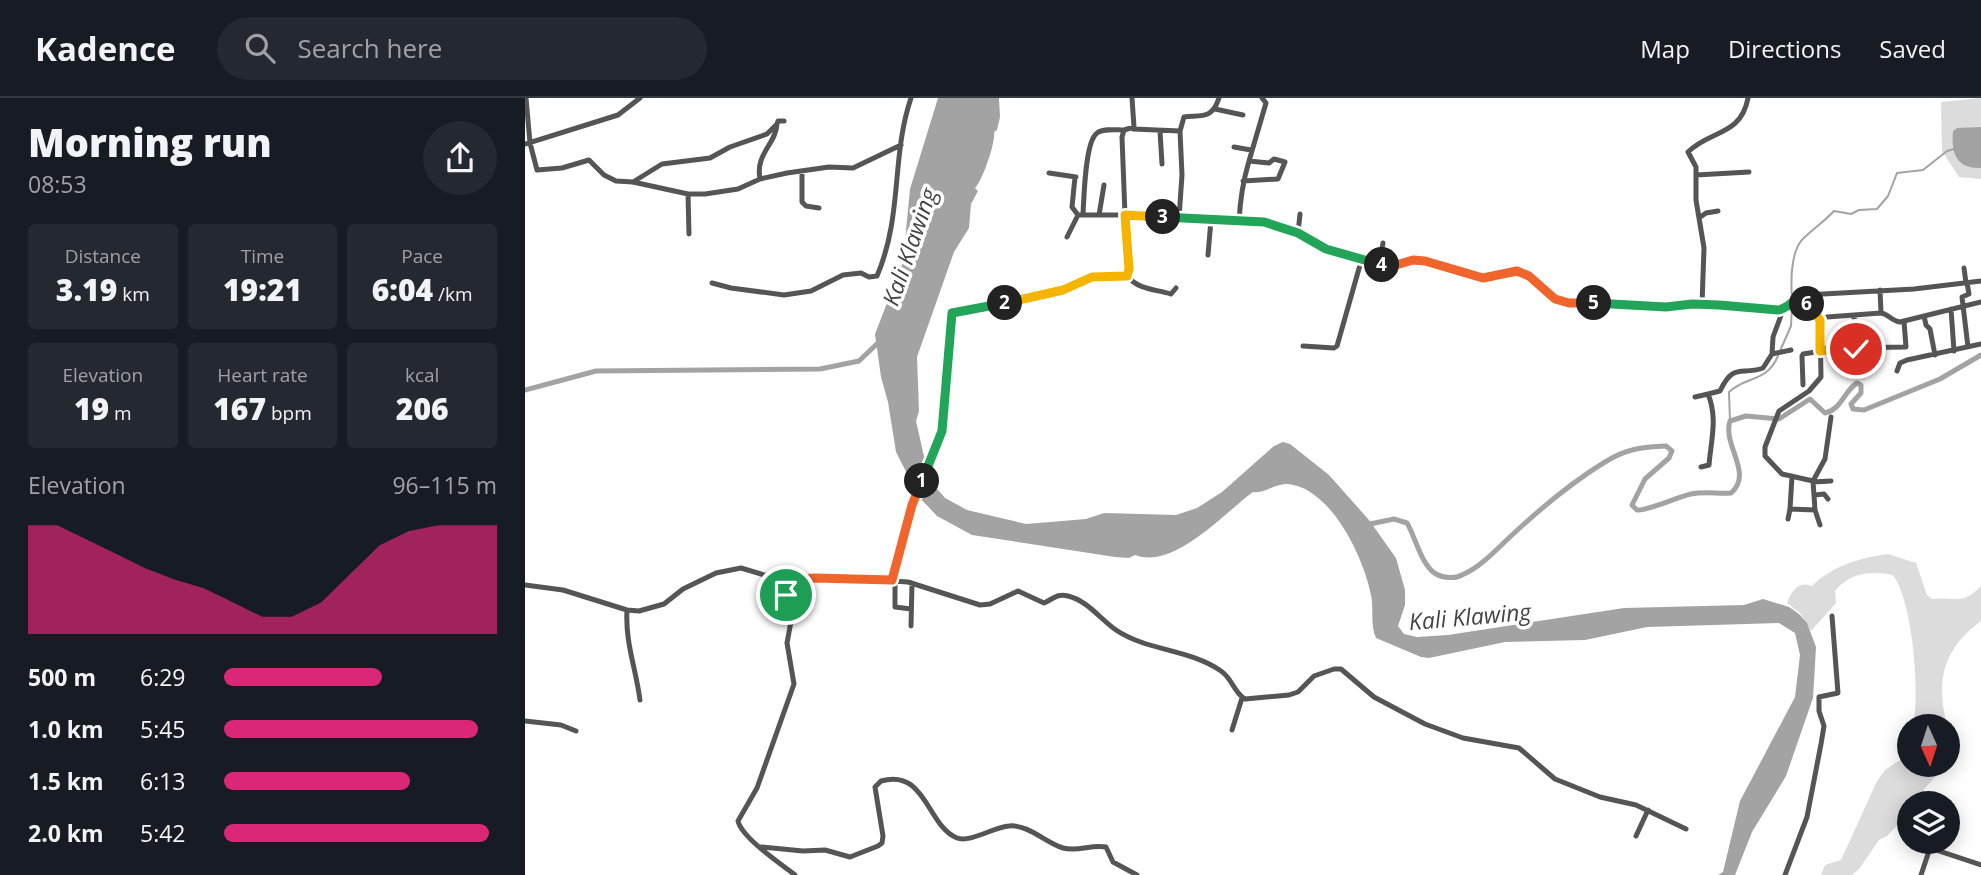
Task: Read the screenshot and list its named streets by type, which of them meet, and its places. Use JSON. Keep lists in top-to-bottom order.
{
  "water": ["Kali Klawing"],
  "north": "bottom",
  "page": {
    "header": "Kadence",
    "search": "Search here",
    "nav": ["Map", "Directions", "Saved"],
    "heading": ["Morning run", "08:53"],
    "pins": [
      "3",
      "4",
      "2",
      "5",
      "6",
      "1"
    ],
    "stats": [
      ["Distance", "3.19 km"],
      ["Time", "19:21"],
      ["Pace", "6:04 /km"],
      ["Elevation", "19 m"],
      ["Heart rate", "167 bpm"],
      ["kcal", "206"]
    ],
    "chart": ["Elevation", "96–115 m"],
    "list": [
      {
        "name": "500 m",
        "note": "6:29"
      },
      {
        "name": "1.0 km",
        "note": "5:45"
      },
      {
        "name": "1.5 km",
        "note": "6:13"
      },
      {
        "name": "2.0 km",
        "note": "5:42"
      }
    ]
  }
}
